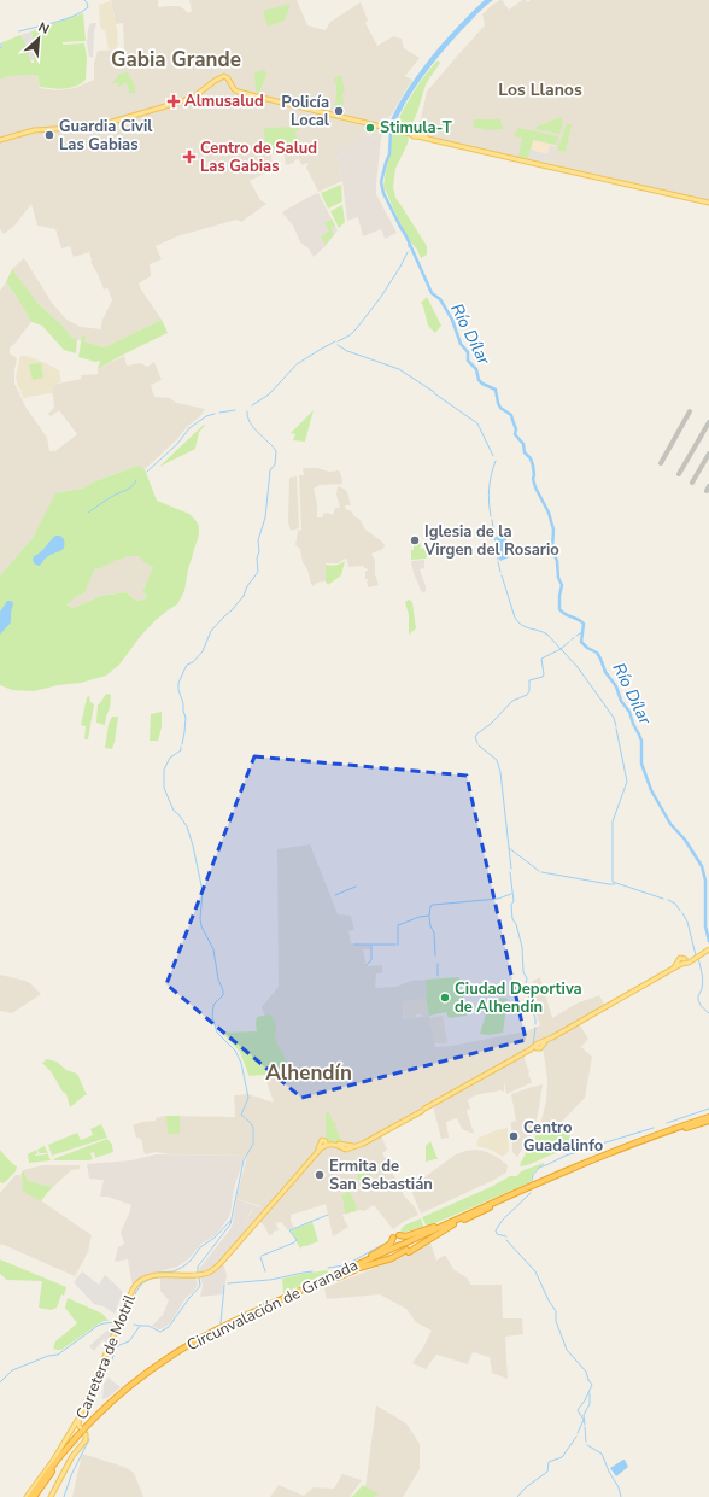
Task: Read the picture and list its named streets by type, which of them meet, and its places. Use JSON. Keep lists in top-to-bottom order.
{
  "streets": {
    "highway": ["Circunvalación de Granada"],
    "main road": ["Carretera de Motril"]
  },
  "districts": ["Gabia Grande", "Los Llanos", "Alhendín"],
  "water": ["Río Dílar"],
  "places": {
    "health": ["Almusalud", "Centro de Salud Las Gabias"],
    "other": [
      "Policía Local",
      "Stimula-T",
      "Guardia Civil Las Gabias",
      "Iglesia de la Virgen del Rosario",
      "Ciudad Deportiva de Alhendín",
      "Centro Guadalinfo",
      "Ermita de San Sebastián"
    ]
  },
  "north": "top right"
}
